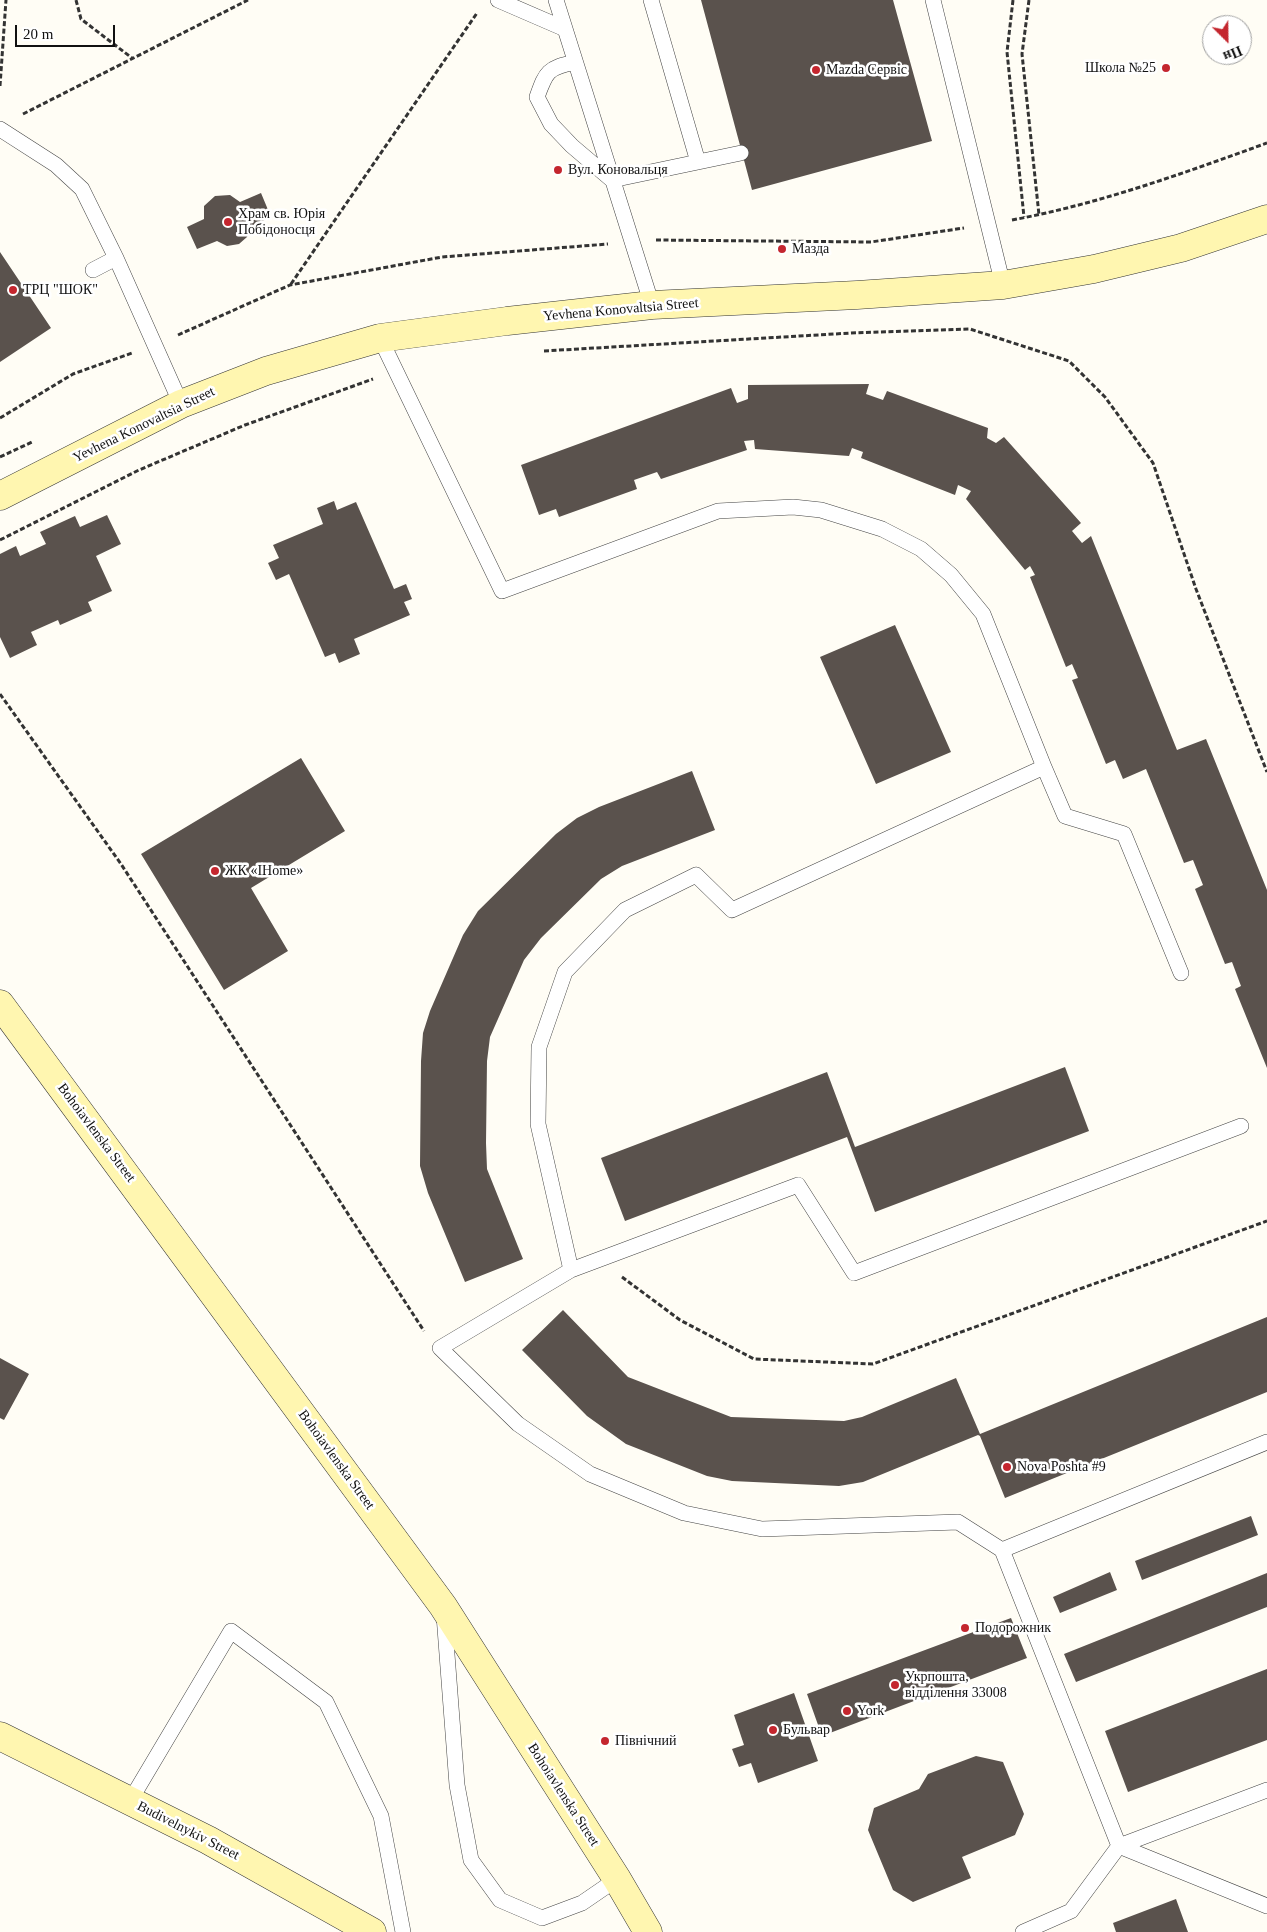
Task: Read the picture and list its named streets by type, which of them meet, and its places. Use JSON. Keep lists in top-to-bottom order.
{
  "streets": {
    "street": ["Yevhena Konovaltsia Street", "Bohoiavlenska Street", "Budivelnykiv Street"]
  },
  "places": [
    "Школа №25",
    "Mazda Сервіс",
    "Вул. Коновальця",
    "Храм св. Юрія Побідоносця",
    "Мазда",
    "ТРЦ \"ШОК\"",
    "ЖК «IHome»",
    "Nova Poshta #9",
    "Подорожник",
    "Укрпошта, відділення 33008",
    "York",
    "Бульвар",
    "Північний"
  ],
  "scale_bar": "20 m",
  "north": "bottom right"
}
